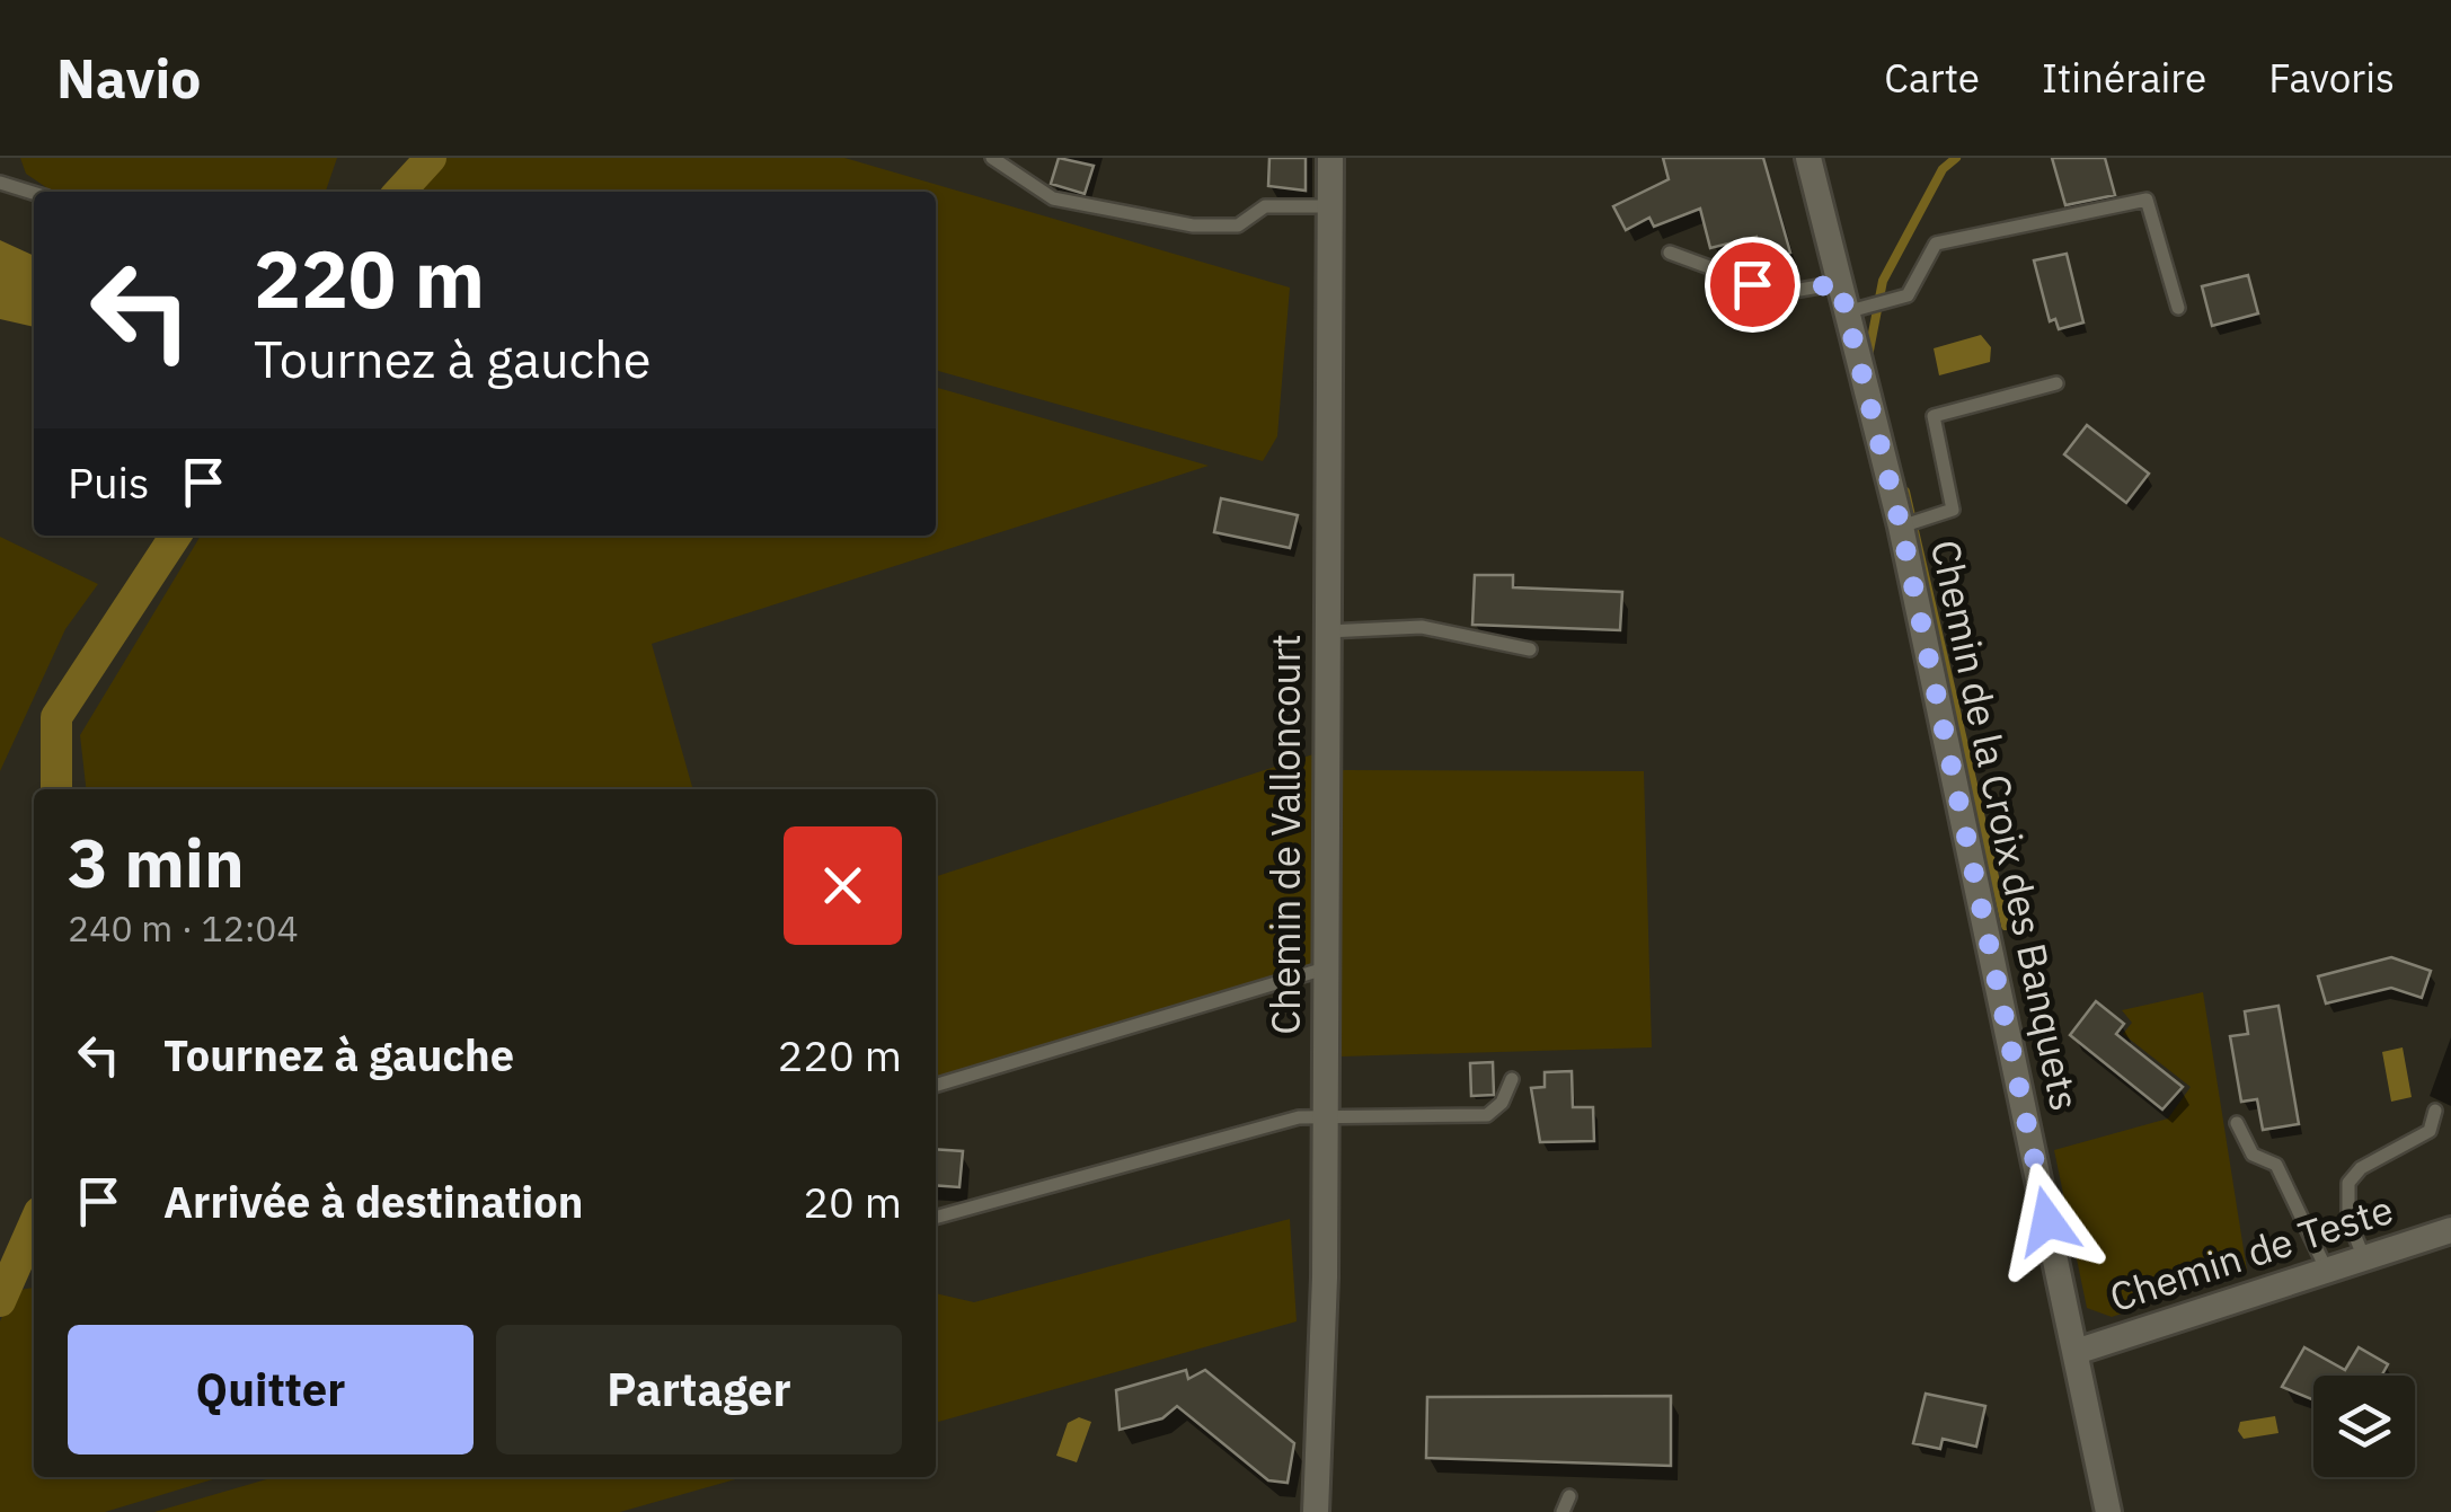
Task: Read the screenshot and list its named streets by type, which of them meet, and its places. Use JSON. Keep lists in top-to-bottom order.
{
  "streets": {
    "street": ["Chemin de la Croix des Banquets", "Chemin de Valloncourt", "Chemin de Teste"]
  },
  "crossings": [
    ["Chemin de la Croix des Banquets", "Chemin de Teste"]
  ],
  "page": {
    "header": "Navio",
    "nav": ["Carte", "Itinéraire", "Favoris"],
    "turn": ["220 m", "Tournez à gauche"],
    "then": "Puis",
    "heading": ["3 min", "240 m · 12:04"],
    "list": [
      {
        "name": "Tournez à gauche",
        "value": "220 m"
      },
      {
        "name": "Arrivée à destination",
        "value": "20 m"
      }
    ],
    "buttons": ["Quitter", "Partager"]
  }
}
